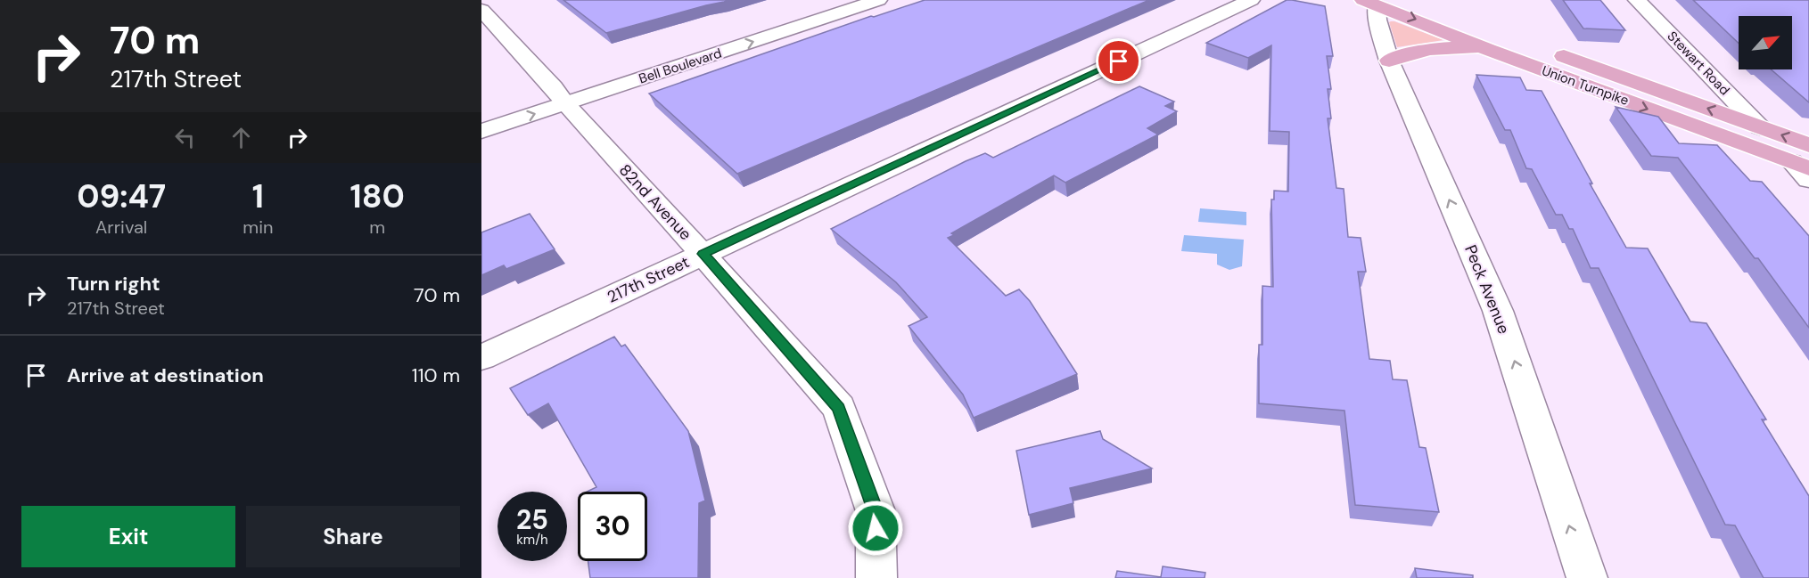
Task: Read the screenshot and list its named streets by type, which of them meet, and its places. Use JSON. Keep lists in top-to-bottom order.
{
  "streets": {
    "main road": ["Union Turnpike"],
    "street": [
      "Stewart Road",
      "Bell Boulevard",
      "82nd Avenue",
      "217th Street",
      "Peck Avenue"
    ]
  },
  "crossings": [
    ["Stewart Road", "Union Turnpike"],
    ["Bell Boulevard", "82nd Avenue"],
    ["Union Turnpike", "Peck Avenue"],
    ["82nd Avenue", "217th Street"]
  ],
  "one_way": ["Peck Avenue"],
  "north": "top right",
  "page": {
    "turn": ["70 m", "217th Street"],
    "eta": [
      "09:47",
      "Arrival",
      "1",
      "min",
      "180",
      "m"
    ],
    "list": [
      {
        "name": "Turn right",
        "note": "217th Street",
        "value": "70 m"
      },
      {
        "name": "Arrive at destination",
        "value": "110 m"
      }
    ],
    "speed": "25 km/h",
    "limit": "30",
    "buttons": ["Exit", "Share"]
  }
}
